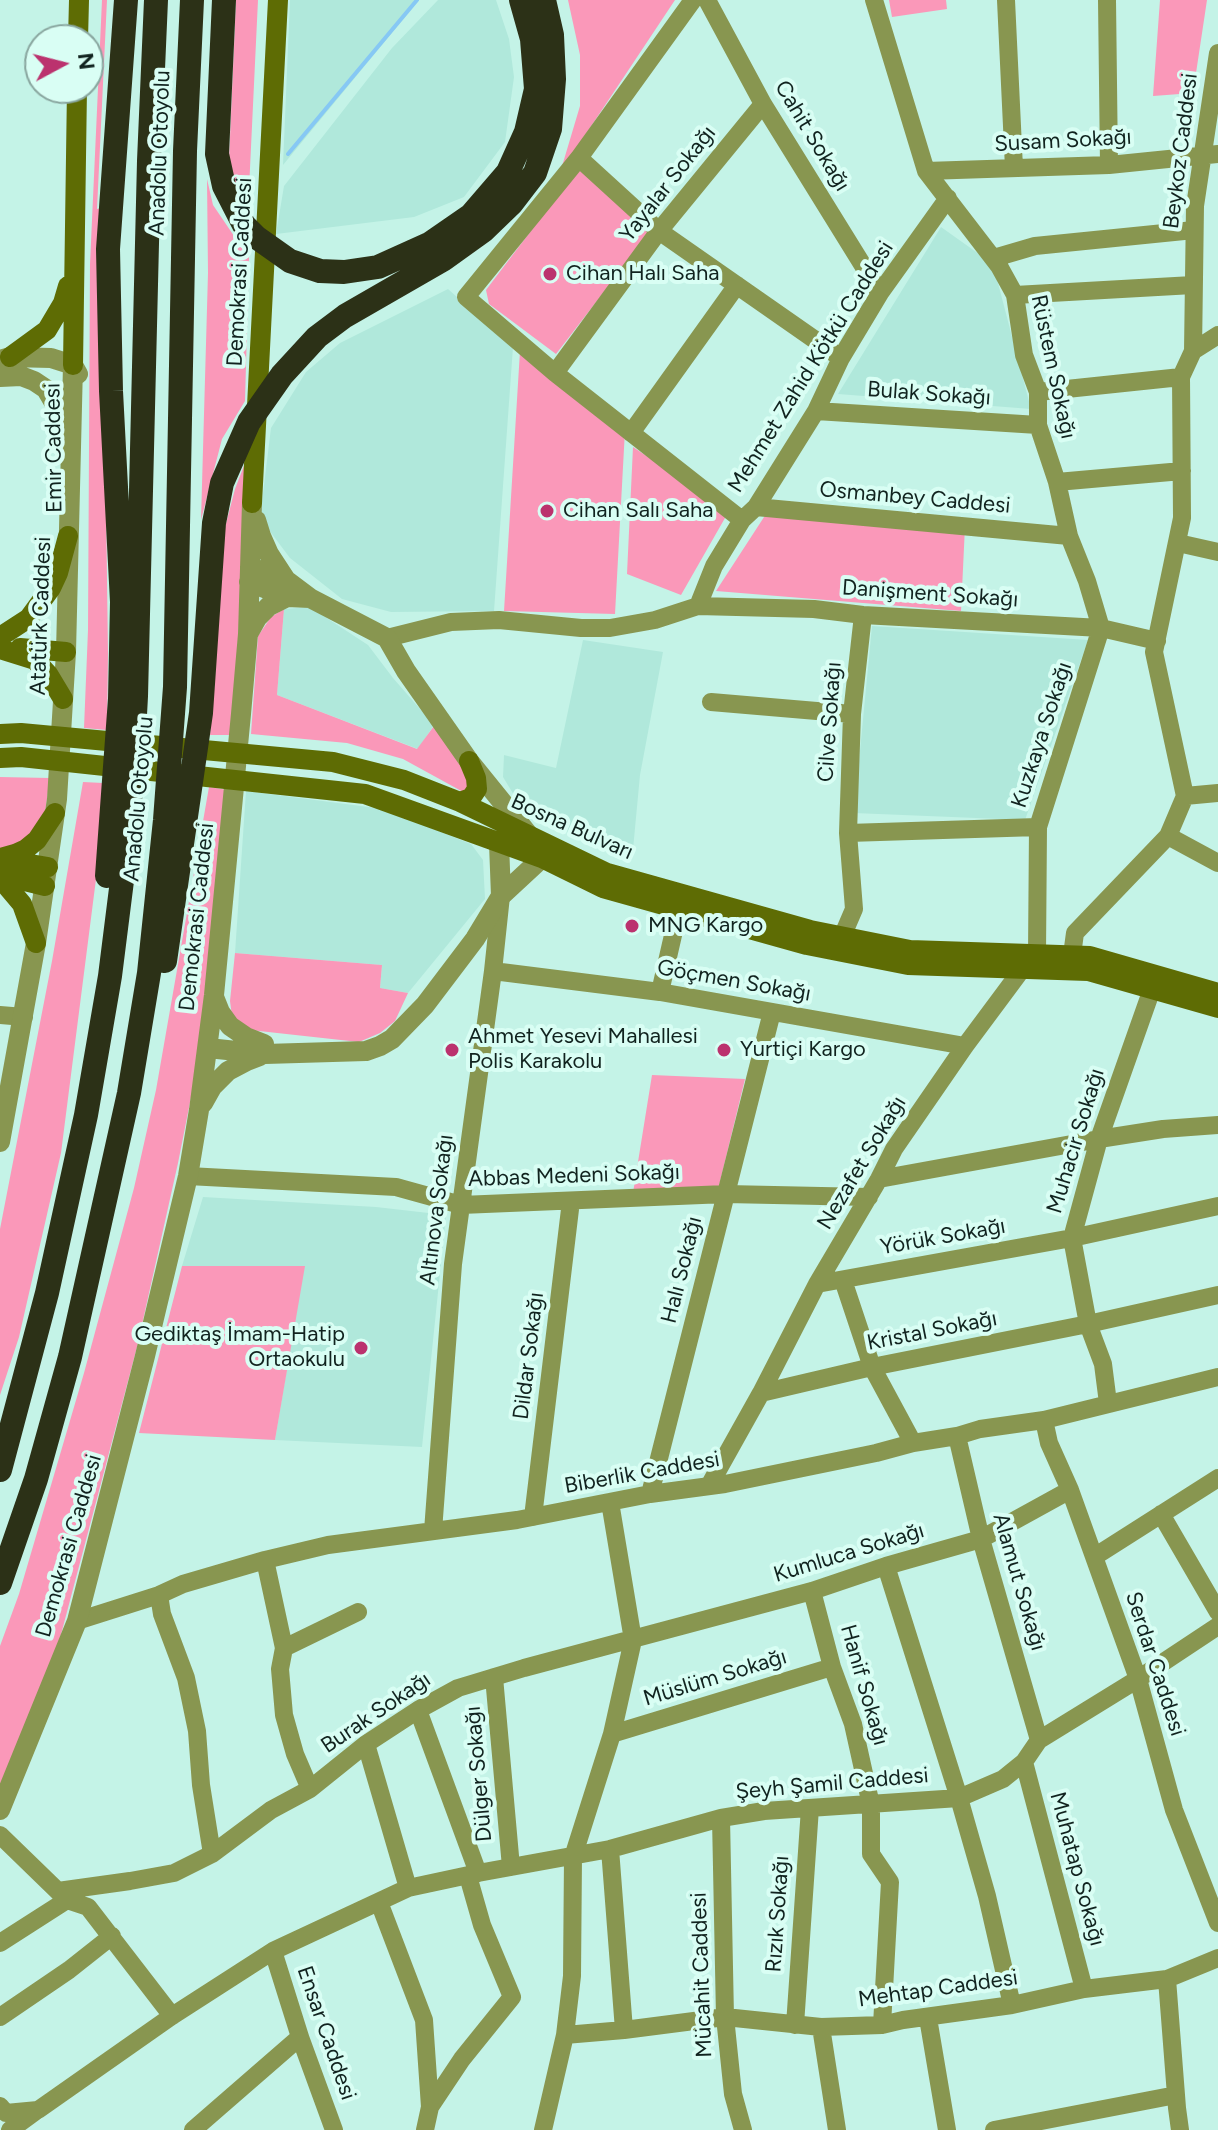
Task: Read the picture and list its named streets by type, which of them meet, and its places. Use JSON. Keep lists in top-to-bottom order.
{
  "streets": {
    "highway": ["Anadolu Otoyolu"],
    "main road": ["Demokrasi Caddesi", "Atatürk Caddesi", "Bosna Bulvarı"],
    "street": [
      "Cahit Sokağı",
      "Susam Sokağı",
      "Beykoz Caddesi",
      "Yayalar Sokağı",
      "Mehmet Zahid Kötkü Caddesi",
      "Rüstem Sokağı",
      "Bulak Sokağı",
      "Emir Caddesi",
      "Osmanbey Caddesi",
      "Danişment Sokağı",
      "Cilve Sokağı",
      "Kuzkaya Sokağı",
      "Göçmen Sokağı",
      "Muhacir Sokağı",
      "Nezafet Sokağı",
      "Abbas Medeni Sokağı",
      "Altınova Sokağı",
      "Yörük Sokağı",
      "Halı Sokağı",
      "Kristal Sokağı",
      "Dildar Sokağı",
      "Biberlik Caddesi",
      "Kumluca Sokağı",
      "Alamut Sokağı",
      "Serdar Caddesi",
      "Müslüm Sokağı",
      "Hanif Sokağı",
      "Burak Sokağı",
      "Dülger Sokağı",
      "Şeyh Şamil Caddesi",
      "Muhatap Sokağı",
      "Rızık Sokağı",
      "Mücahit Caddesi",
      "Mehtap Caddesi",
      "Ensar Caddesi"
    ]
  },
  "crossings": [
    ["Cahit Sokağı", "Yayalar Sokağı"],
    ["Cahit Sokağı", "Mehmet Zahid Kötkü Caddesi"],
    ["Susam Sokağı", "Beykoz Caddesi"],
    ["Susam Sokağı", "Rüstem Sokağı"],
    ["Beykoz Caddesi", "Danişment Sokağı"],
    ["Demokrasi Caddesi", "Abbas Medeni Sokağı"],
    ["Demokrasi Caddesi", "Biberlik Caddesi"],
    ["Mehmet Zahid Kötkü Caddesi", "Rüstem Sokağı"],
    ["Mehmet Zahid Kötkü Caddesi", "Bulak Sokağı"],
    ["Mehmet Zahid Kötkü Caddesi", "Osmanbey Caddesi"],
    ["Mehmet Zahid Kötkü Caddesi", "Danişment Sokağı"],
    ["Rüstem Sokağı", "Bulak Sokağı"],
    ["Rüstem Sokağı", "Osmanbey Caddesi"],
    ["Rüstem Sokağı", "Danişment Sokağı"],
    ["Rüstem Sokağı", "Kuzkaya Sokağı"],
    ["Emir Caddesi", "Atatürk Caddesi"],
    ["Danişment Sokağı", "Cilve Sokağı"],
    ["Danişment Sokağı", "Kuzkaya Sokağı"],
    ["Cilve Sokağı", "Bosna Bulvarı"],
    ["Kuzkaya Sokağı", "Bosna Bulvarı"],
    ["Kuzkaya Sokağı", "Nezafet Sokağı"],
    ["Bosna Bulvarı", "Muhacir Sokağı"],
    ["Bosna Bulvarı", "Nezafet Sokağı"],
    ["Bosna Bulvarı", "Altınova Sokağı"],
    ["Göçmen Sokağı", "Nezafet Sokağı"],
    ["Göçmen Sokağı", "Altınova Sokağı"],
    ["Göçmen Sokağı", "Halı Sokağı"],
    ["Muhacir Sokağı", "Yörük Sokağı"],
    ["Muhacir Sokağı", "Kristal Sokağı"],
    ["Muhacir Sokağı", "Biberlik Caddesi"],
    ["Nezafet Sokağı", "Abbas Medeni Sokağı"],
    ["Nezafet Sokağı", "Yörük Sokağı"],
    ["Nezafet Sokağı", "Kristal Sokağı"],
    ["Abbas Medeni Sokağı", "Altınova Sokağı"],
    ["Abbas Medeni Sokağı", "Halı Sokağı"],
    ["Abbas Medeni Sokağı", "Dildar Sokağı"],
    ["Altınova Sokağı", "Biberlik Caddesi"],
    ["Halı Sokağı", "Biberlik Caddesi"],
    ["Dildar Sokağı", "Biberlik Caddesi"],
    ["Biberlik Caddesi", "Alamut Sokağı"],
    ["Biberlik Caddesi", "Serdar Caddesi"],
    ["Kumluca Sokağı", "Alamut Sokağı"],
    ["Kumluca Sokağı", "Serdar Caddesi"],
    ["Kumluca Sokağı", "Hanif Sokağı"],
    ["Kumluca Sokağı", "Burak Sokağı"],
    ["Alamut Sokağı", "Şeyh Şamil Caddesi"],
    ["Serdar Caddesi", "Şeyh Şamil Caddesi"],
    ["Müslüm Sokağı", "Hanif Sokağı"],
    ["Hanif Sokağı", "Şeyh Şamil Caddesi"],
    ["Hanif Sokağı", "Mehtap Caddesi"],
    ["Burak Sokağı", "Dülger Sokağı"],
    ["Dülger Sokağı", "Şeyh Şamil Caddesi"],
    ["Şeyh Şamil Caddesi", "Muhatap Sokağı"],
    ["Şeyh Şamil Caddesi", "Rızık Sokağı"],
    ["Şeyh Şamil Caddesi", "Mücahit Caddesi"],
    ["Şeyh Şamil Caddesi", "Ensar Caddesi"],
    ["Muhatap Sokağı", "Mehtap Caddesi"],
    ["Rızık Sokağı", "Mehtap Caddesi"],
    ["Mücahit Caddesi", "Mehtap Caddesi"]
  ],
  "places": [
    "Cihan Halı Saha",
    "Cihan Salı Saha",
    "MNG Kargo",
    "Ahmet Yesevi Mahallesi Polis Karakolu",
    "Yurtiçi Kargo",
    "Gediktaş İmam-Hatip Ortaokulu"
  ],
  "north": "right"
}
